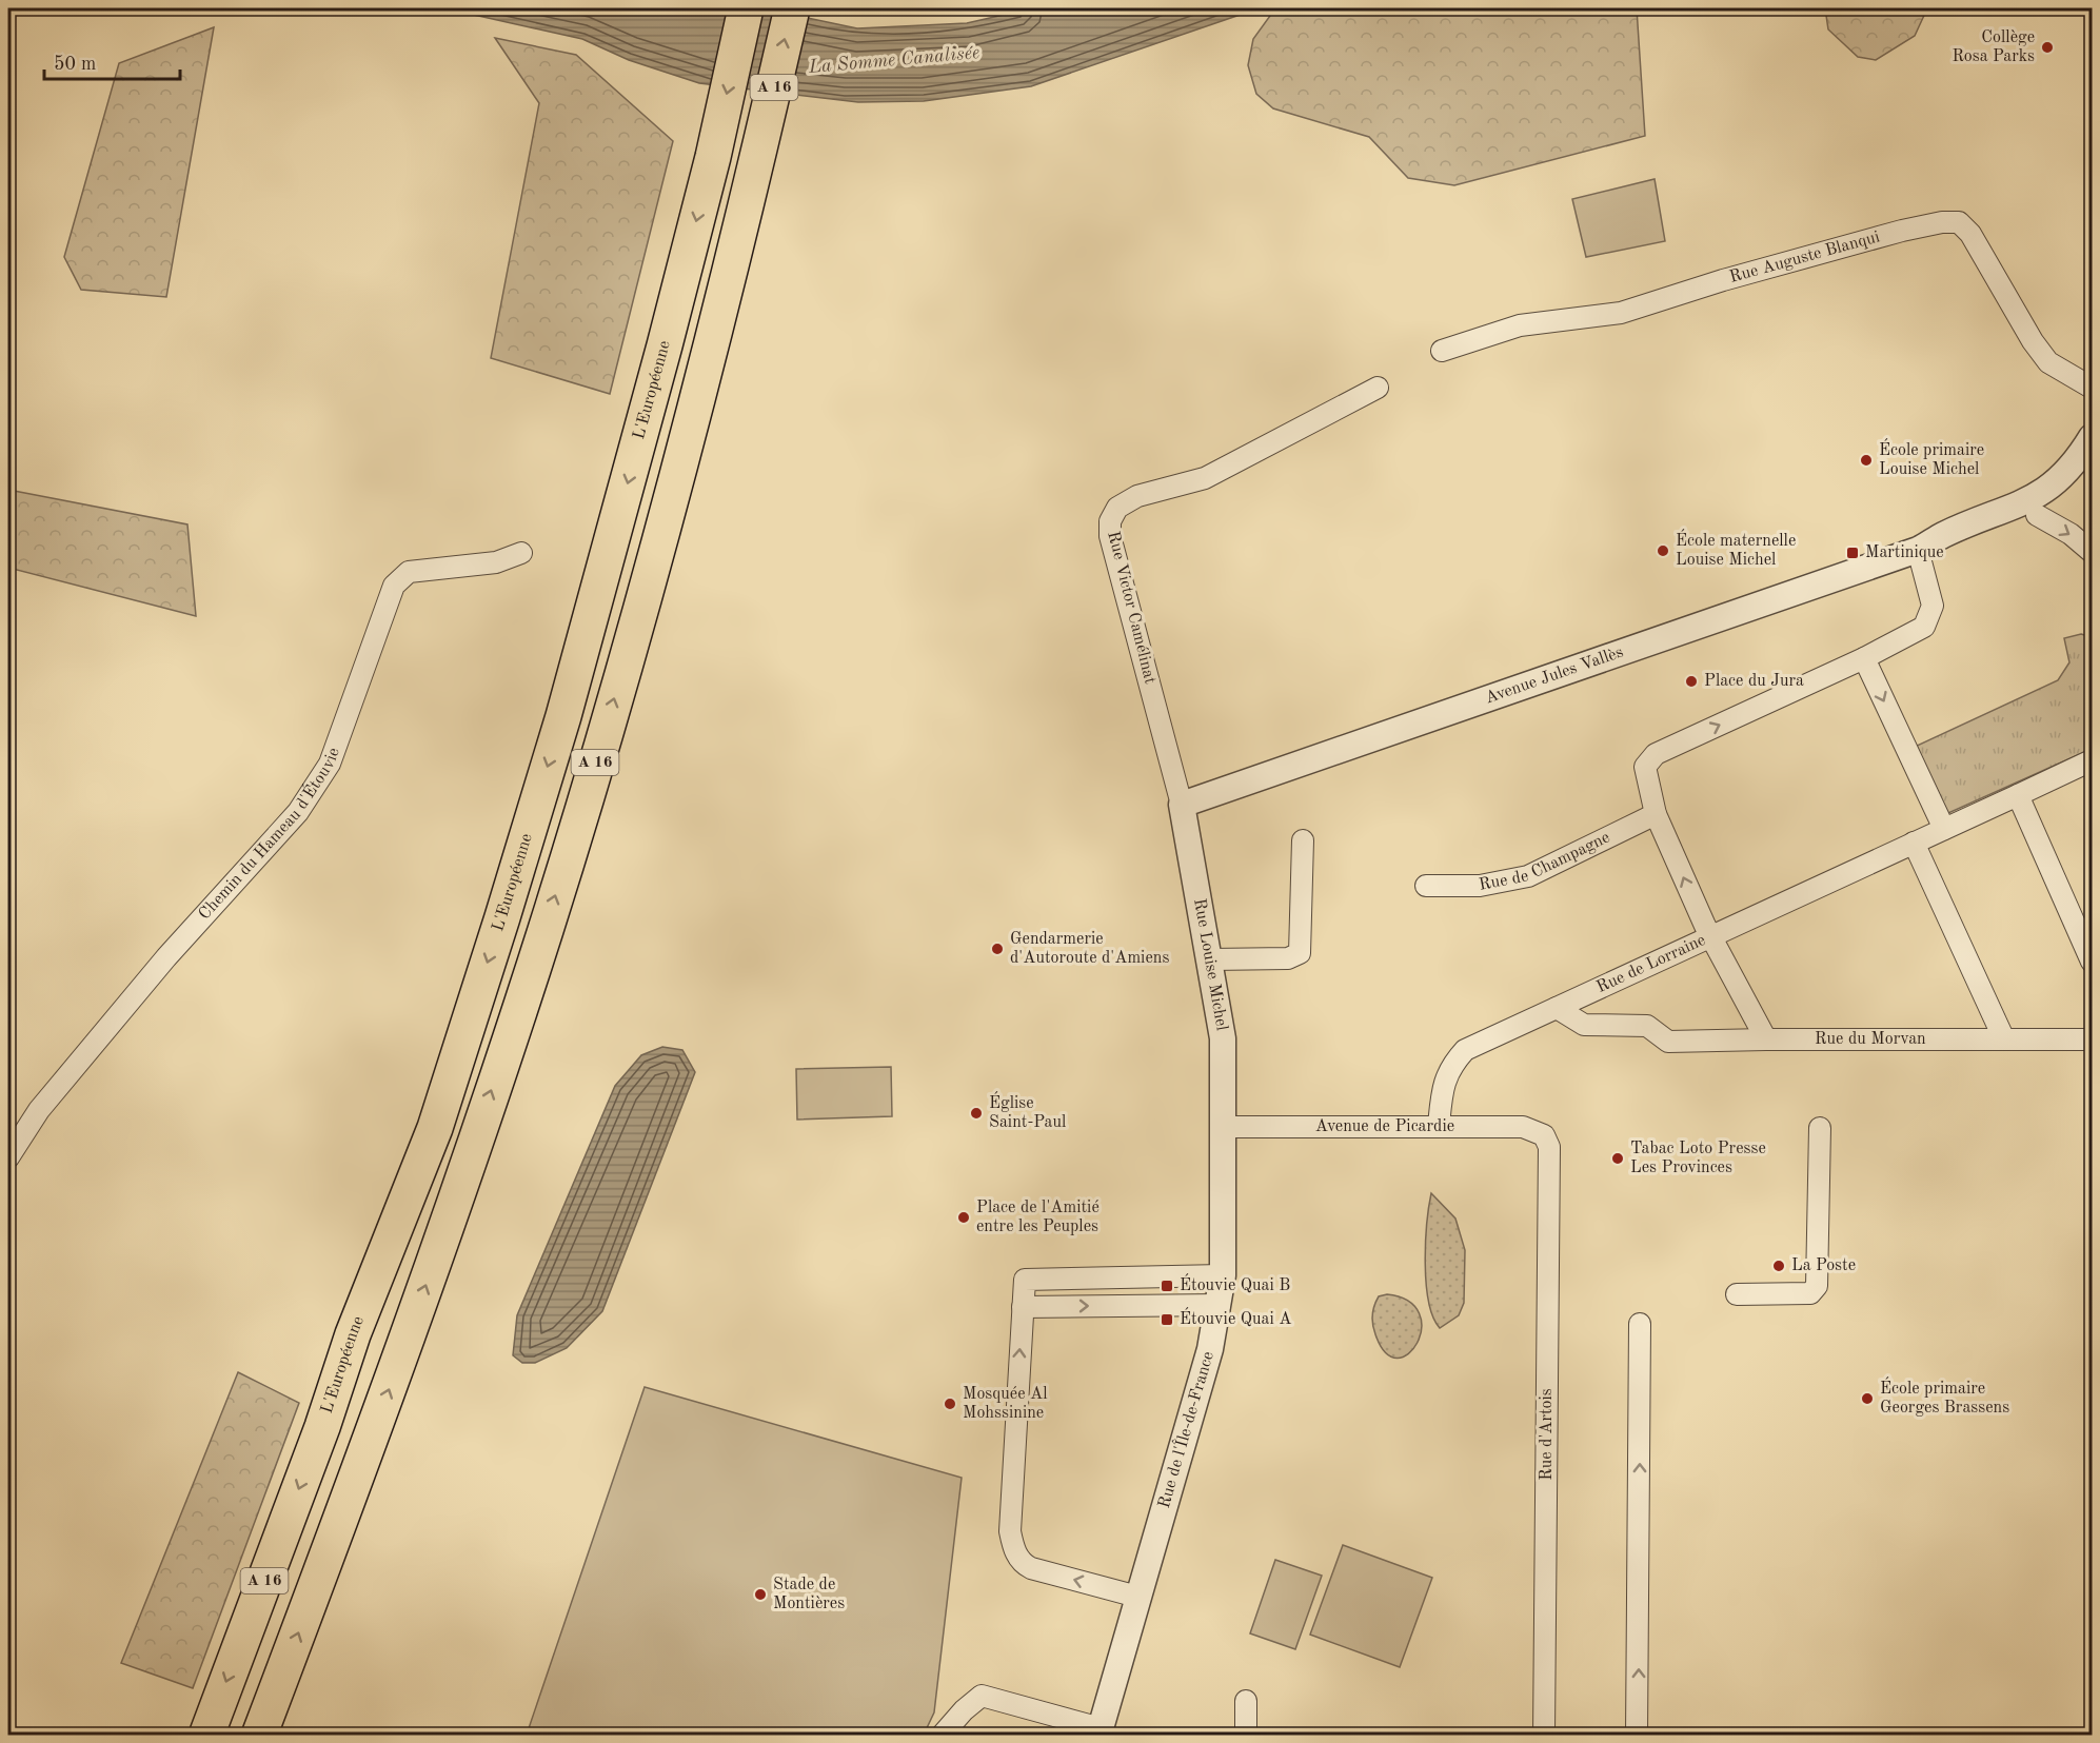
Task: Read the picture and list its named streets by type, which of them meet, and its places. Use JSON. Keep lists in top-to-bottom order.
{
  "streets": {
    "highway": ["A 16", "L'Européenne"],
    "street": [
      "Rue Auguste Blanqui",
      "Rue Victor Camélinat",
      "Avenue Jules Vallès",
      "Chemin du Hameau d'Étouvie",
      "Rue de Champagne",
      "Rue de Lorraine",
      "Rue Louise Michel",
      "Rue du Morvan",
      "Avenue de Picardie",
      "Rue de l'Île-de-France",
      "Rue d'Artois"
    ]
  },
  "crossings": [
    ["Rue Victor Camélinat", "Avenue Jules Vallès"],
    ["Rue Victor Camélinat", "Rue Louise Michel"],
    ["Avenue Jules Vallès", "Rue Louise Michel"],
    ["Rue de Lorraine", "Rue du Morvan"],
    ["Rue de Lorraine", "Avenue de Picardie"],
    ["Rue Louise Michel", "Avenue de Picardie"],
    ["Rue Louise Michel", "Rue de l'Île-de-France"],
    ["Avenue de Picardie", "Rue de l'Île-de-France"],
    ["Avenue de Picardie", "Rue d'Artois"]
  ],
  "water": ["La Somme Canalisée"],
  "places": {
    "other": [
      "Collège Rosa Parks",
      "École primaire Louise Michel",
      "École maternelle Louise Michel",
      "Place du Jura",
      "Gendarmerie d'Autoroute d'Amiens",
      "Église Saint-Paul",
      "Tabac Loto Presse Les Provinces",
      "Place de l'Amitié entre les Peuples",
      "La Poste",
      "École primaire Georges Brassens",
      "Mosquée Al Mohssinine",
      "Stade de Montières"
    ],
    "transit": ["Martinique", "Étouvie Quai B", "Étouvie Quai A"]
  },
  "scale_bar": "50 m"
}
